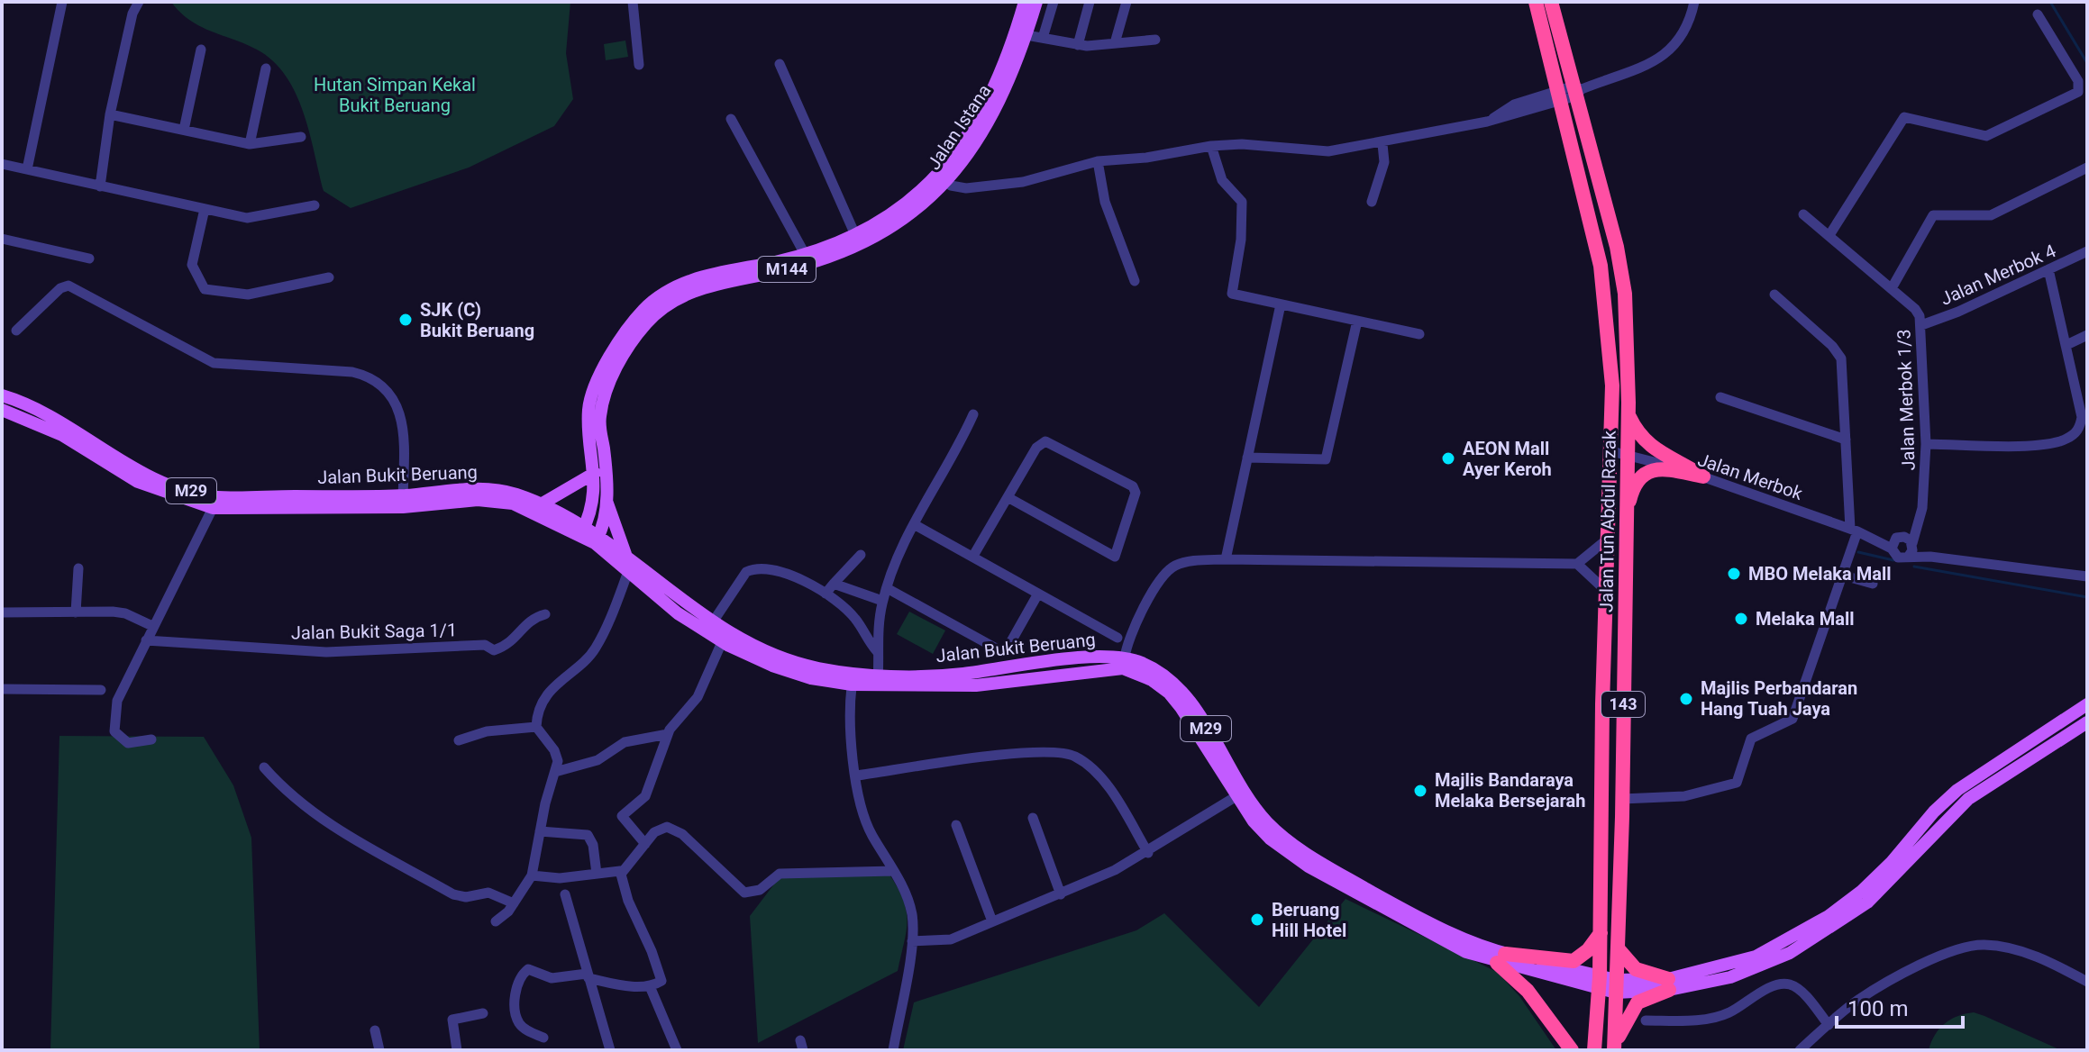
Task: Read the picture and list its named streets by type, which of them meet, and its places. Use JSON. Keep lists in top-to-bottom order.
{
  "streets": {
    "highway": ["Jalan Tun Abdul Razak", "143"],
    "main road": [
      "Jalan Istana",
      "M144",
      "Jalan Bukit Beruang",
      "M29"
    ],
    "street": [
      "Jalan Merbok 4",
      "Jalan Merbok 1/3",
      "Jalan Merbok",
      "Jalan Bukit Saga 1/1"
    ]
  },
  "crossings": [
    ["Jalan Istana", "Jalan Bukit Beruang"],
    ["Jalan Merbok 4", "Jalan Merbok 1/3"],
    ["Jalan Bukit Beruang", "Jalan Tun Abdul Razak"],
    ["Jalan Merbok", "Jalan Tun Abdul Razak"]
  ],
  "parks": ["Hutan Simpan Kekal Bukit Beruang"],
  "places": [
    "SJK (C) Bukit Beruang",
    "AEON Mall Ayer Keroh",
    "MBO Melaka Mall",
    "Melaka Mall",
    "Majlis Perbandaran Hang Tuah Jaya",
    "Majlis Bandaraya Melaka Bersejarah",
    "Beruang Hill Hotel"
  ],
  "scale_bar": "100 m"
}
